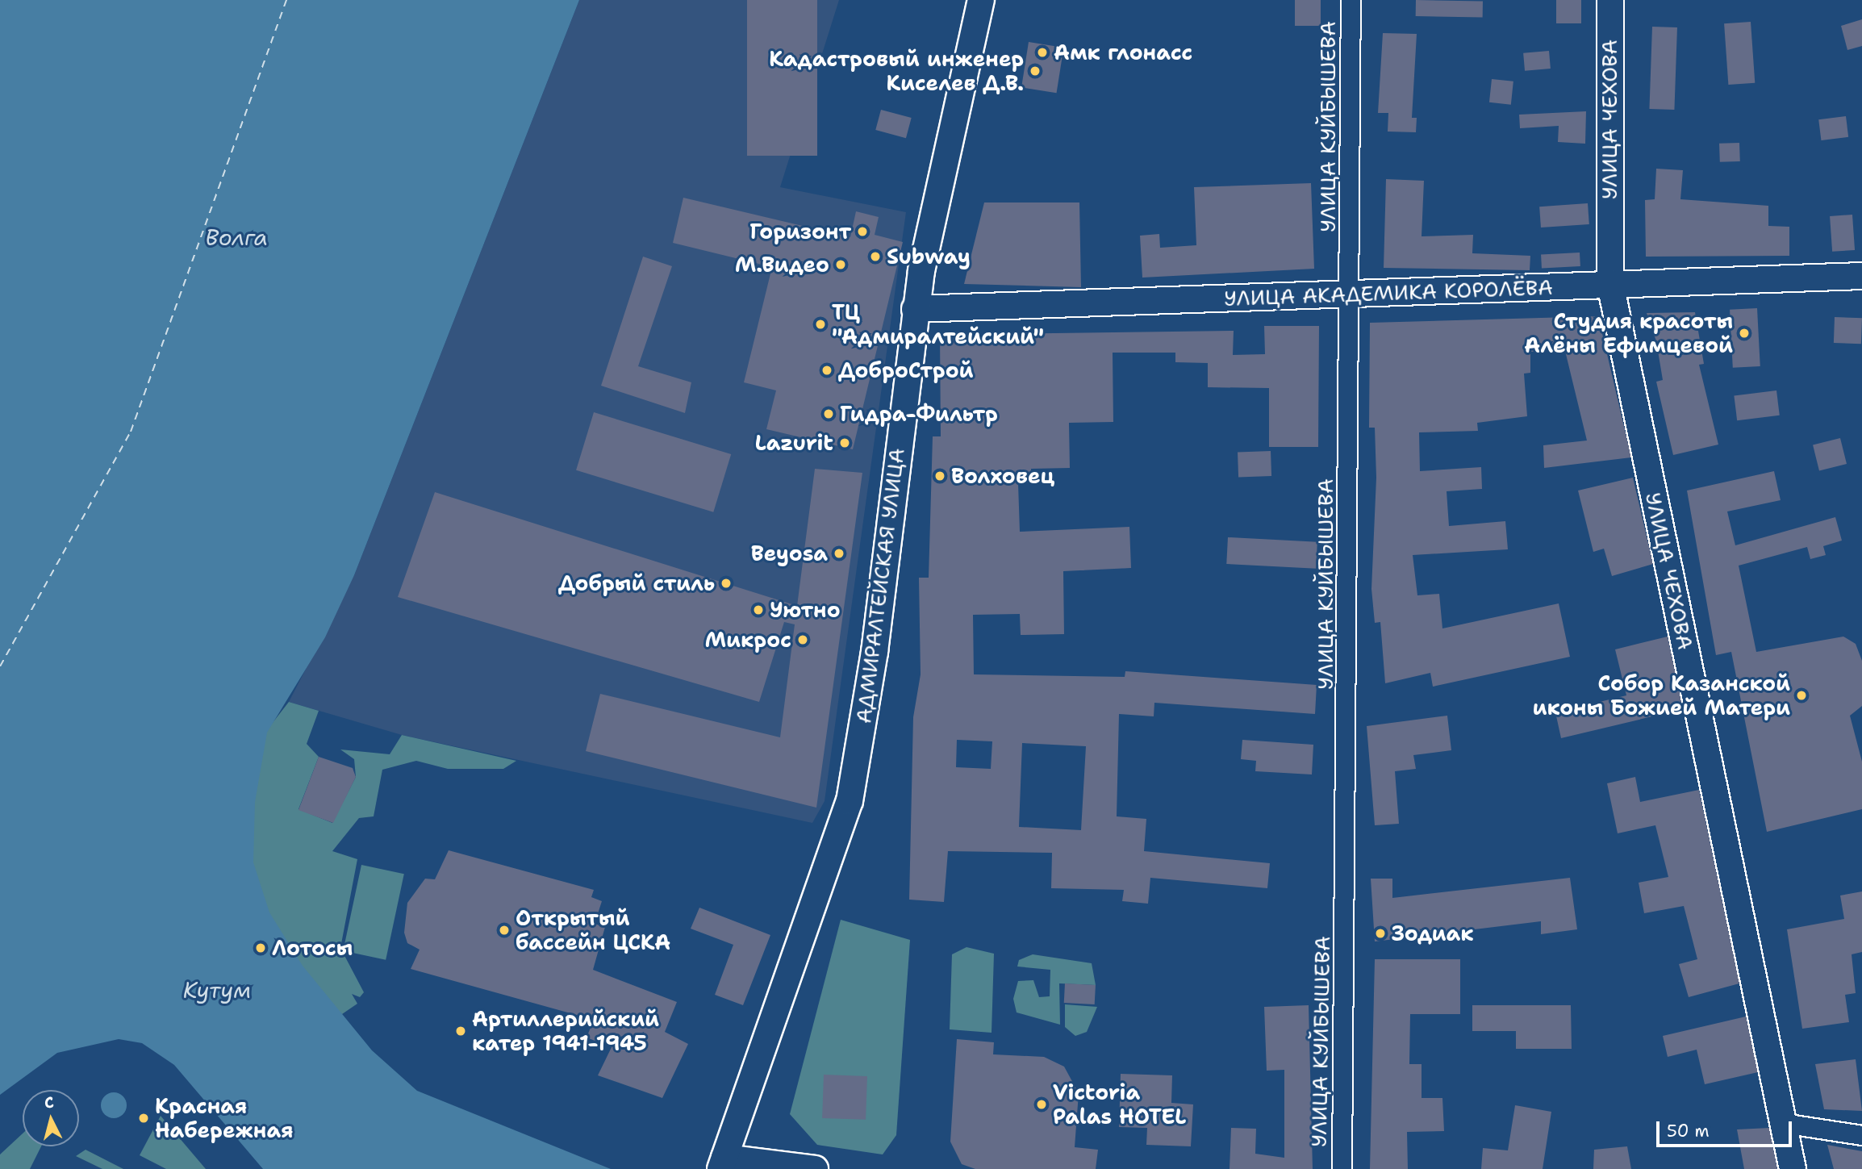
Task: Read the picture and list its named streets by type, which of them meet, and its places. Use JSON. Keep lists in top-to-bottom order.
{
  "streets": {
    "main road": ["УЛИЦА ЧЕХОВА", "УЛИЦА АКАДЕМИКА КОРОЛЁВА", "АДМИРАЛТЕЙСКАЯ УЛИЦА"],
    "street": ["УЛИЦА КУЙБЫШЕВА"]
  },
  "crossings": [
    ["УЛИЦА ЧЕХОВА", "УЛИЦА АКАДЕМИКА КОРОЛЁВА"],
    ["УЛИЦА КУЙБЫШЕВА", "УЛИЦА АКАДЕМИКА КОРОЛЁВА"],
    ["УЛИЦА АКАДЕМИКА КОРОЛЁВА", "АДМИРАЛТЕЙСКАЯ УЛИЦА"]
  ],
  "water": ["Волга", "Кутум"],
  "places": [
    "Амк глонасс",
    "Кадастровый инженер Киселев Д.В.",
    "Горизонт",
    "Subway",
    "М.Видео",
    "ТЦ \"Адмиралтейский\"",
    "Студия красоты Алёны Ефимцевой",
    "ДоброСтрой",
    "Гидра-Фильтр",
    "Lazurit",
    "Волховец",
    "Beyosa",
    "Добрый стиль",
    "Уютно",
    "Микрос",
    "Собор Казанской иконы Божией Матери",
    "Открытый бассейн ЦСКА",
    "Зодиак",
    "Лотосы",
    "Артиллерийский катер 1941-1945",
    "Victoria Palas HOTEL",
    "Красная Набережная"
  ],
  "scale_bar": "50 m",
  "north": "top"
}
